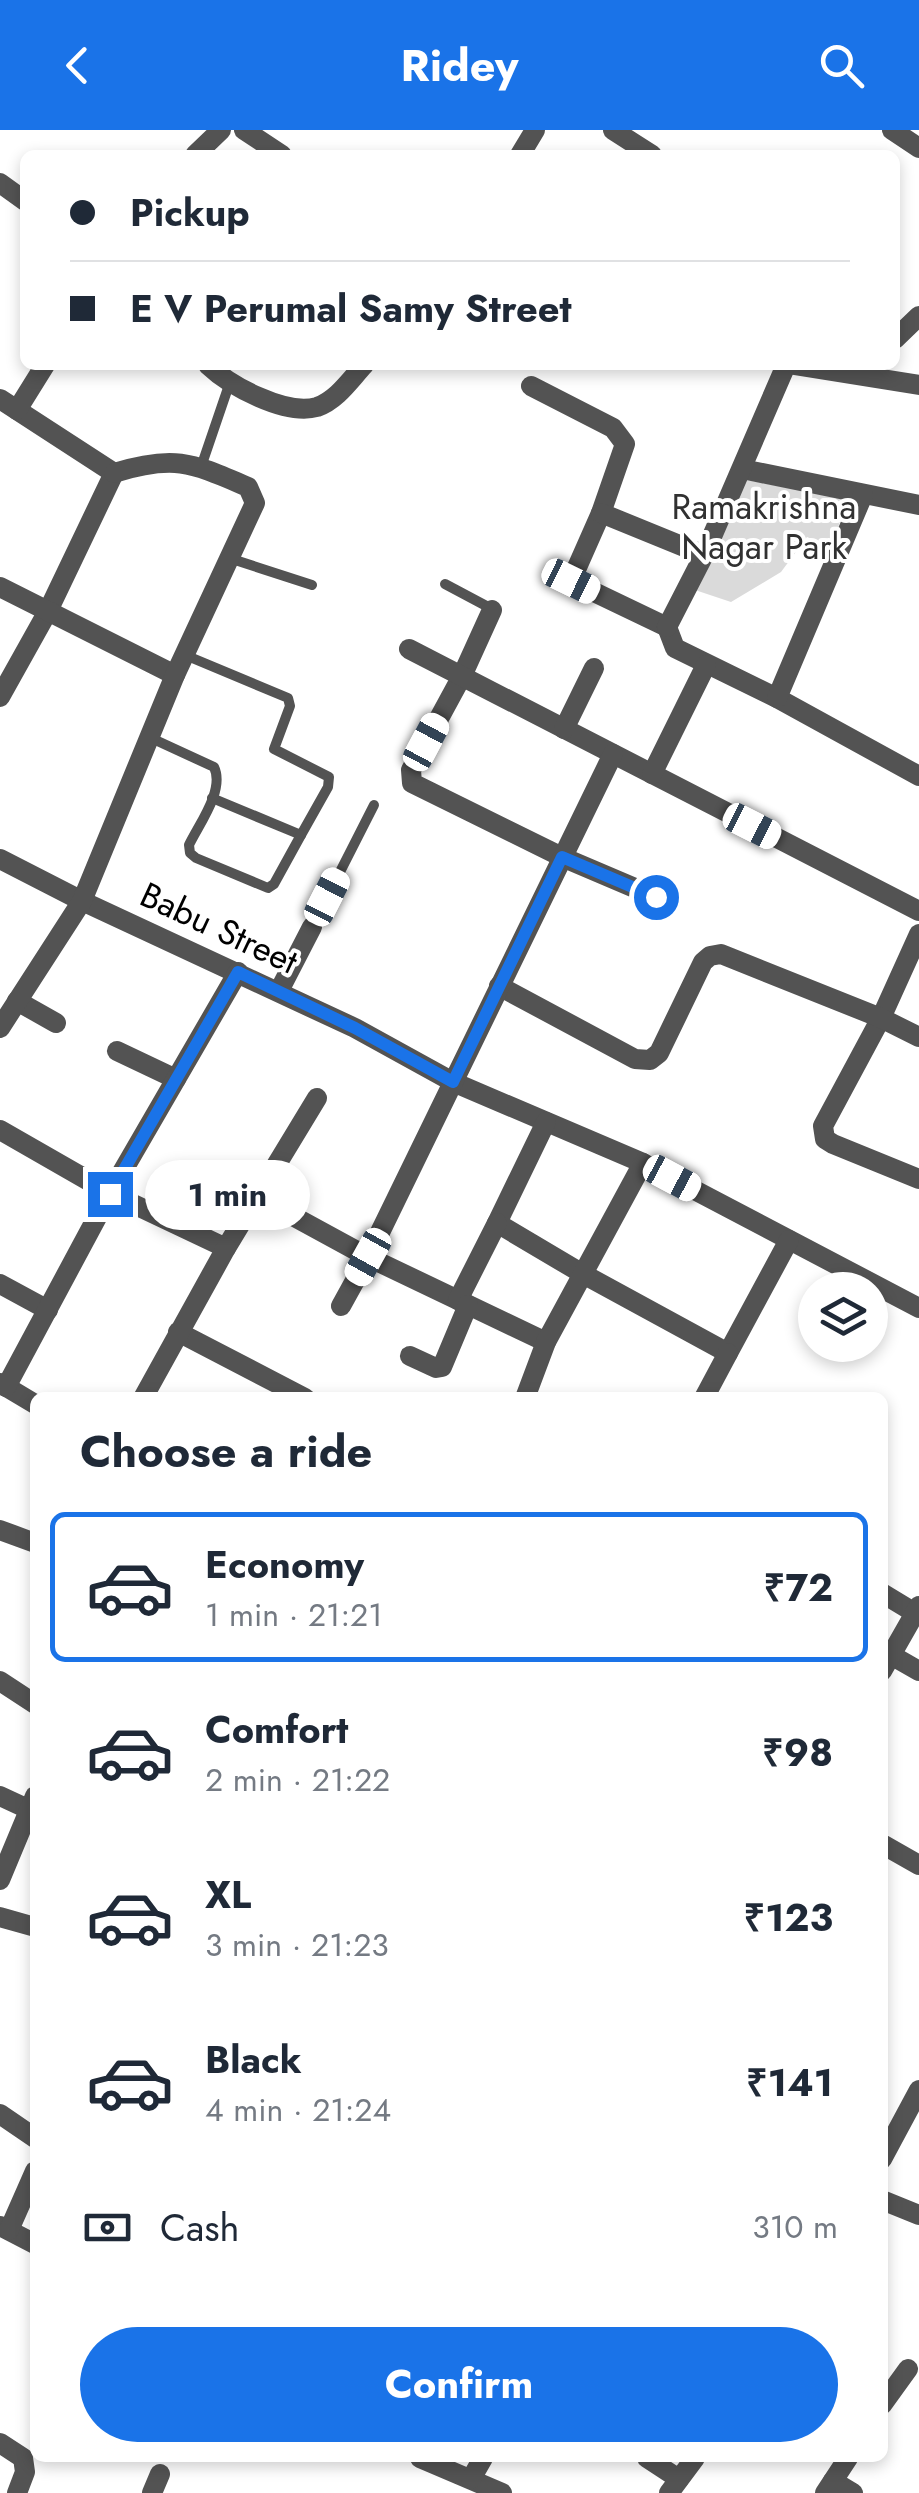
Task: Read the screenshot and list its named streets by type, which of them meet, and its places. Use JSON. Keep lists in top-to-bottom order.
{
  "streets": {
    "street": ["Babu Street"]
  },
  "parks": ["Ramakrishna Nagar Park"],
  "page": {
    "header": "Ridey",
    "banner": ["Pickup", "E V Perumal Samy Street"],
    "bubble": "1 min",
    "heading": "Choose a ride",
    "list": [
      {
        "name": "Economy",
        "note": "1 min · 21:21",
        "value": "₹72"
      },
      {
        "name": "Comfort",
        "note": "2 min · 21:22",
        "value": "₹98"
      },
      {
        "name": "XL",
        "note": "3 min · 21:23",
        "value": "₹123"
      },
      {
        "name": "Black",
        "note": "4 min · 21:24",
        "value": "₹141"
      }
    ],
    "pay": ["Cash", "310 m"],
    "buttons": "Confirm"
  }
}
